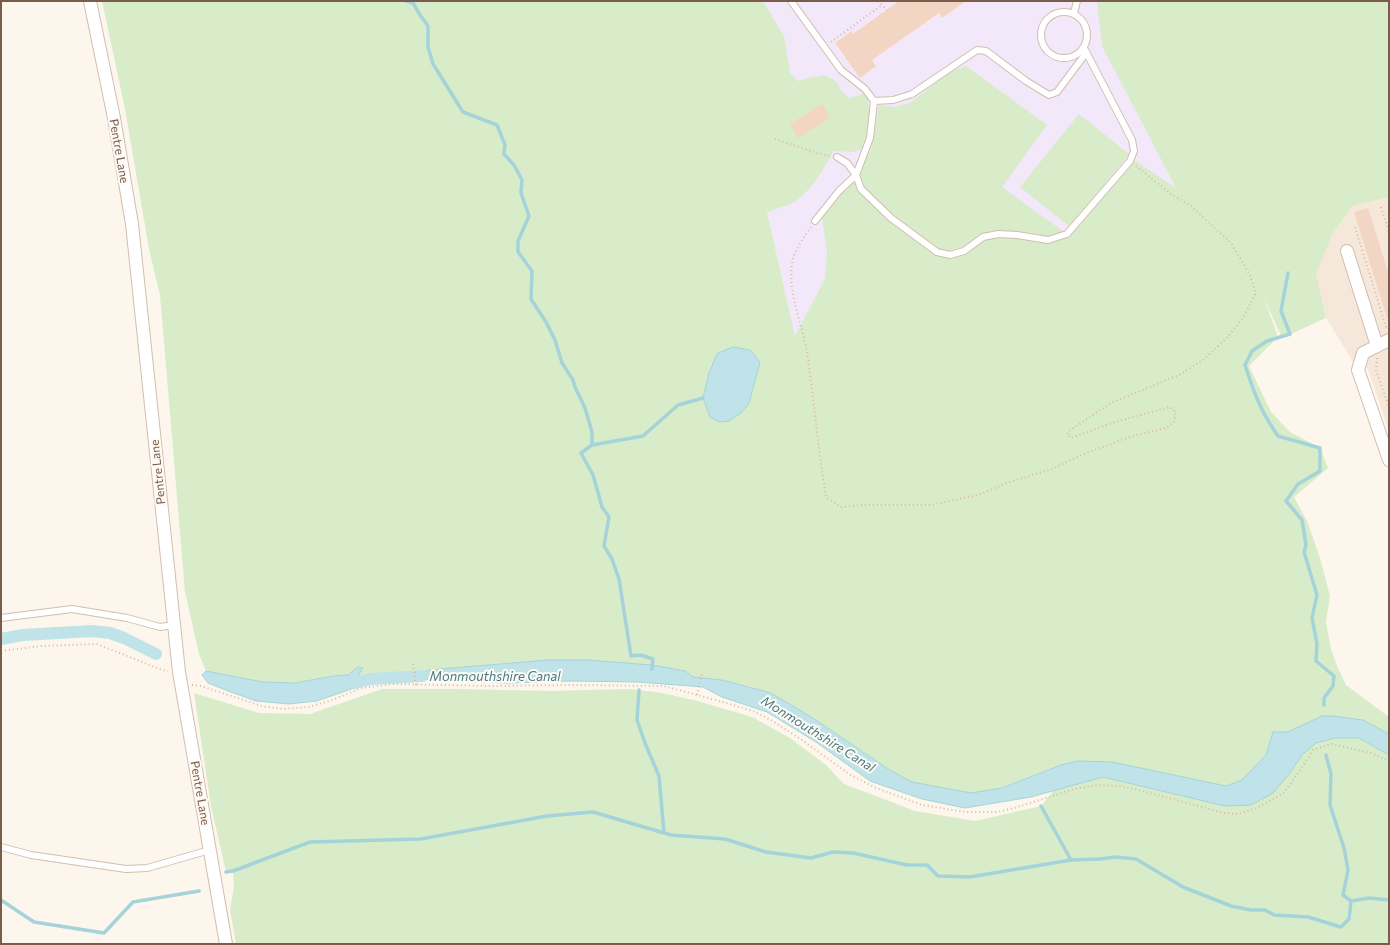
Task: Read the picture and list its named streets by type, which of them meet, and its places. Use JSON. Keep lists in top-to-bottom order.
{
  "streets": {
    "street": ["Pentre Lane"]
  },
  "water": ["Monmouthshire Canal"]
}
